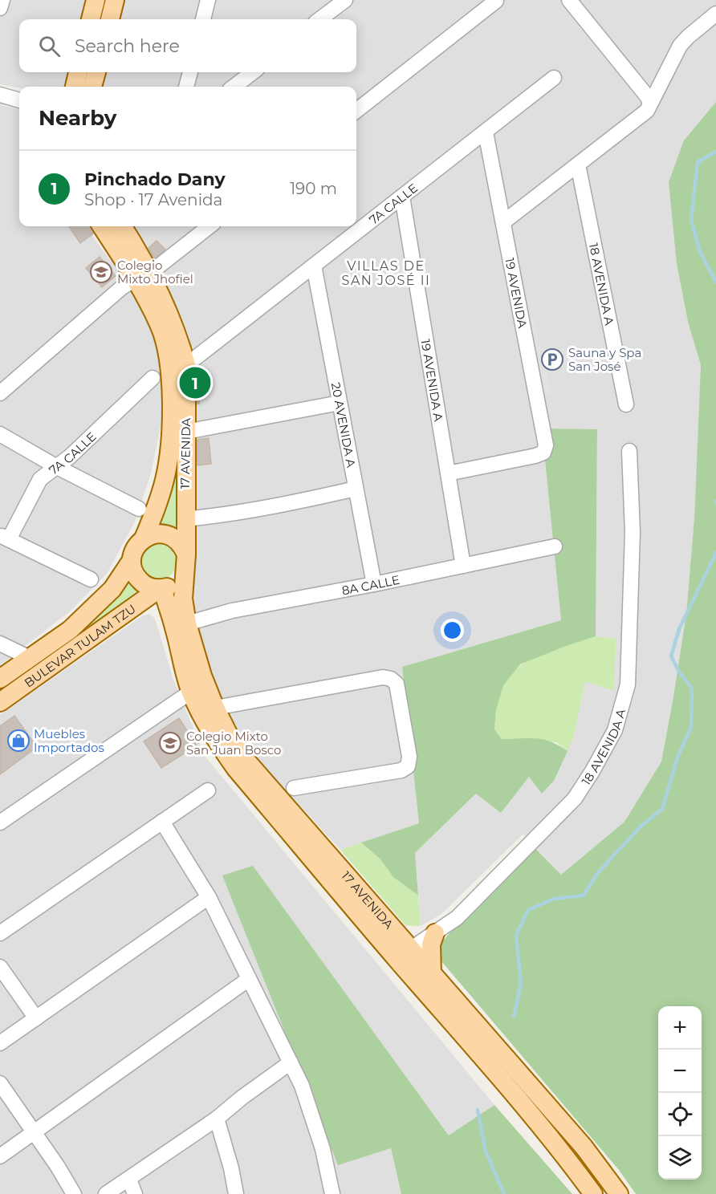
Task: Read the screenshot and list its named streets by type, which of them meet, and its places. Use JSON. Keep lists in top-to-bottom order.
{
  "streets": {
    "main road": ["17 AVENIDA", "BULEVAR TULAM TZU"],
    "street": [
      "7A CALLE",
      "18 AVENIDA A",
      "19 AVENIDA",
      "19 AVENIDA A",
      "20 AVENIDA A",
      "8A CALLE"
    ]
  },
  "crossings": [
    ["7A CALLE", "19 AVENIDA"],
    ["7A CALLE", "19 AVENIDA A"],
    ["7A CALLE", "20 AVENIDA A"],
    ["7A CALLE", "17 AVENIDA"],
    ["18 AVENIDA A", "17 AVENIDA"],
    ["19 AVENIDA", "19 AVENIDA A"],
    ["19 AVENIDA A", "8A CALLE"],
    ["20 AVENIDA A", "8A CALLE"],
    ["17 AVENIDA", "8A CALLE"],
    ["17 AVENIDA", "BULEVAR TULAM TZU"]
  ],
  "districts": ["VILLAS DE SAN JOSÉ II"],
  "places": {
    "school or university": ["Colegio Mixto Jhofiel", "Colegio Mixto San Juan Bosco"],
    "parking": ["Sauna y Spa San José"],
    "shop": ["Muebles Importados"]
  },
  "page": {
    "search": "Search here",
    "heading": "Nearby",
    "list": [
      {
        "mark": "1",
        "name": "Pinchado Dany",
        "note": "Shop · 17 Avenida",
        "value": "190 m"
      }
    ],
    "pins": "1",
    "map_buttons": ["+", "−"]
  }
}
